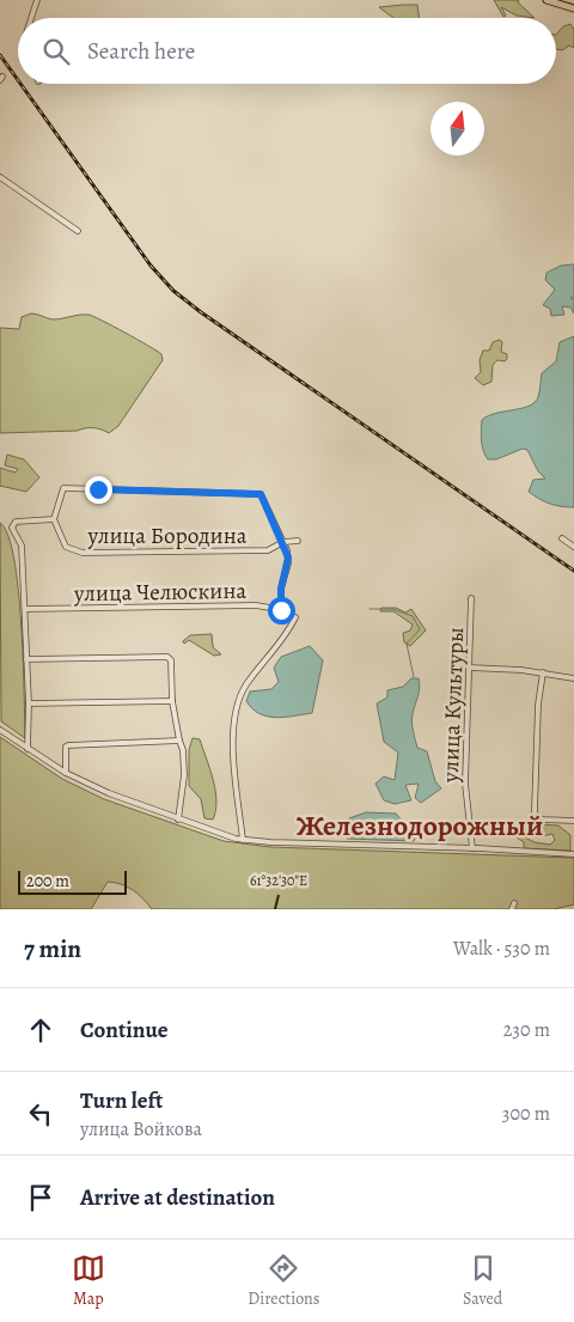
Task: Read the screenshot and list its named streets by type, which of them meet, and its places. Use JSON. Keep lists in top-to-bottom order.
{
  "streets": {
    "street": ["улица Бородина", "улица Челюскина", "улица Культуры"]
  },
  "districts": ["Железнодорожный"],
  "scale_bar": "200 m",
  "north": "top",
  "page": {
    "search": "Search here",
    "scale": "200 m",
    "heading": ["7 min", "Walk · 530 m"],
    "list": [
      ["Continue", "230 m"],
      ["Turn left", "улица Войкова", "300 m"],
      "Arrive at destination"
    ],
    "nav": ["Map", "Directions", "Saved"]
  },
  "coordinates": ["61°32'30\"E"]
}
